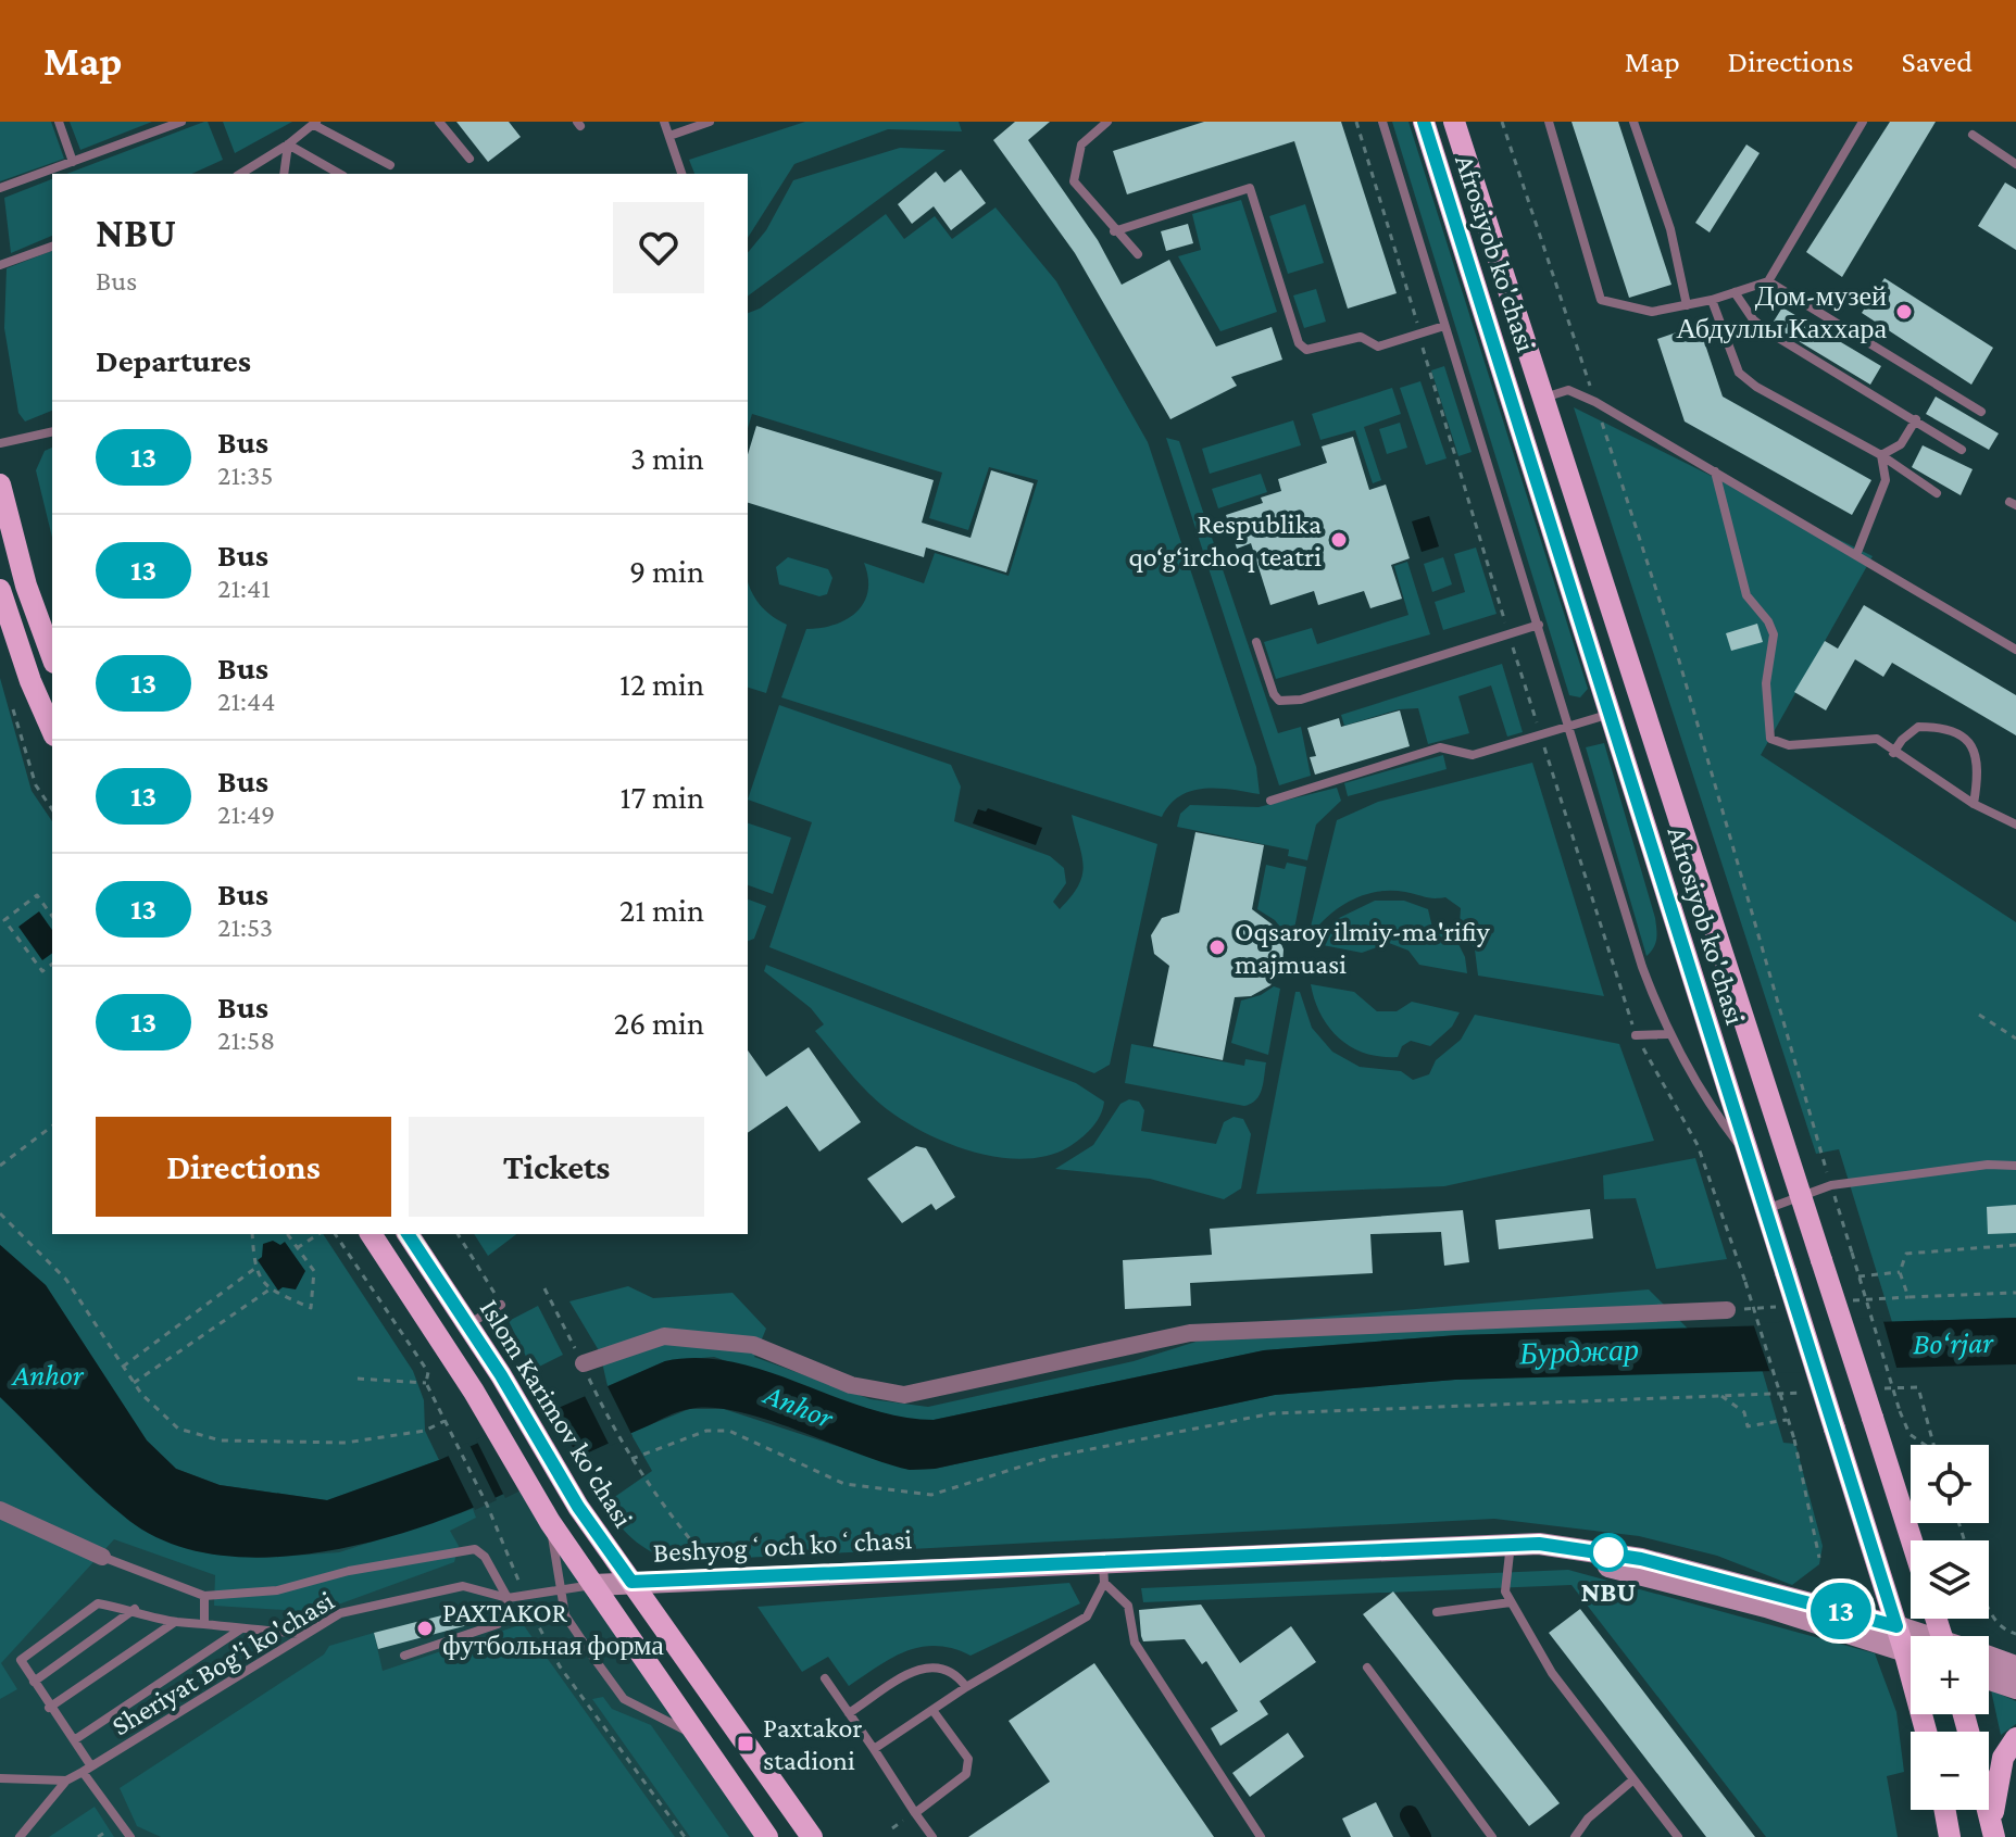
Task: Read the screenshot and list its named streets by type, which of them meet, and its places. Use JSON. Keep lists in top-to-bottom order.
{
  "streets": {
    "main road": ["Afrosiyob ko'chasi", "Islom Karimov ko'chasi"],
    "street": ["Beshyogʻoch koʻchasi"],
    "lane": ["Sheriyat Bog'i ko'chasi"]
  },
  "crossings": [
    ["Afrosiyob ko'chasi", "Beshyogʻoch koʻchasi"],
    ["Islom Karimov ko'chasi", "Beshyogʻoch koʻchasi"],
    ["Islom Karimov ko'chasi", "Sheriyat Bog'i ko'chasi"],
    ["Beshyogʻoch koʻchasi", "Sheriyat Bog'i ko'chasi"]
  ],
  "water": ["Bo‘rjar", "Бурджар", "Anhor"],
  "places": {
    "other": [
      "Дом-музей Абдуллы Каххара",
      "Respublika qo‘g‘irchoq teatri",
      "Oqsaroy ilmiy-ma'rifiy majmuasi",
      "NBU",
      "PAXTAKOR футбольная форма"
    ],
    "transit": ["Paxtakor stadioni"]
  },
  "lines": ["bus line 13"],
  "page": {
    "header": "Map",
    "nav": ["Map", "Directions", "Saved"],
    "on_map": "13",
    "heading": [
      ["NBU", "Bus"],
      "Departures"
    ],
    "list": [
      {
        "mark": "13",
        "name": "Bus",
        "note": "21:35",
        "value": "3 min"
      },
      {
        "mark": "13",
        "name": "Bus",
        "note": "21:41",
        "value": "9 min"
      },
      {
        "mark": "13",
        "name": "Bus",
        "note": "21:44",
        "value": "12 min"
      },
      {
        "mark": "13",
        "name": "Bus",
        "note": "21:49",
        "value": "17 min"
      },
      {
        "mark": "13",
        "name": "Bus",
        "note": "21:53",
        "value": "21 min"
      },
      {
        "mark": "13",
        "name": "Bus",
        "note": "21:58",
        "value": "26 min"
      }
    ],
    "buttons": ["Directions", "Tickets"],
    "map_buttons": ["+", "−"]
  }
}
